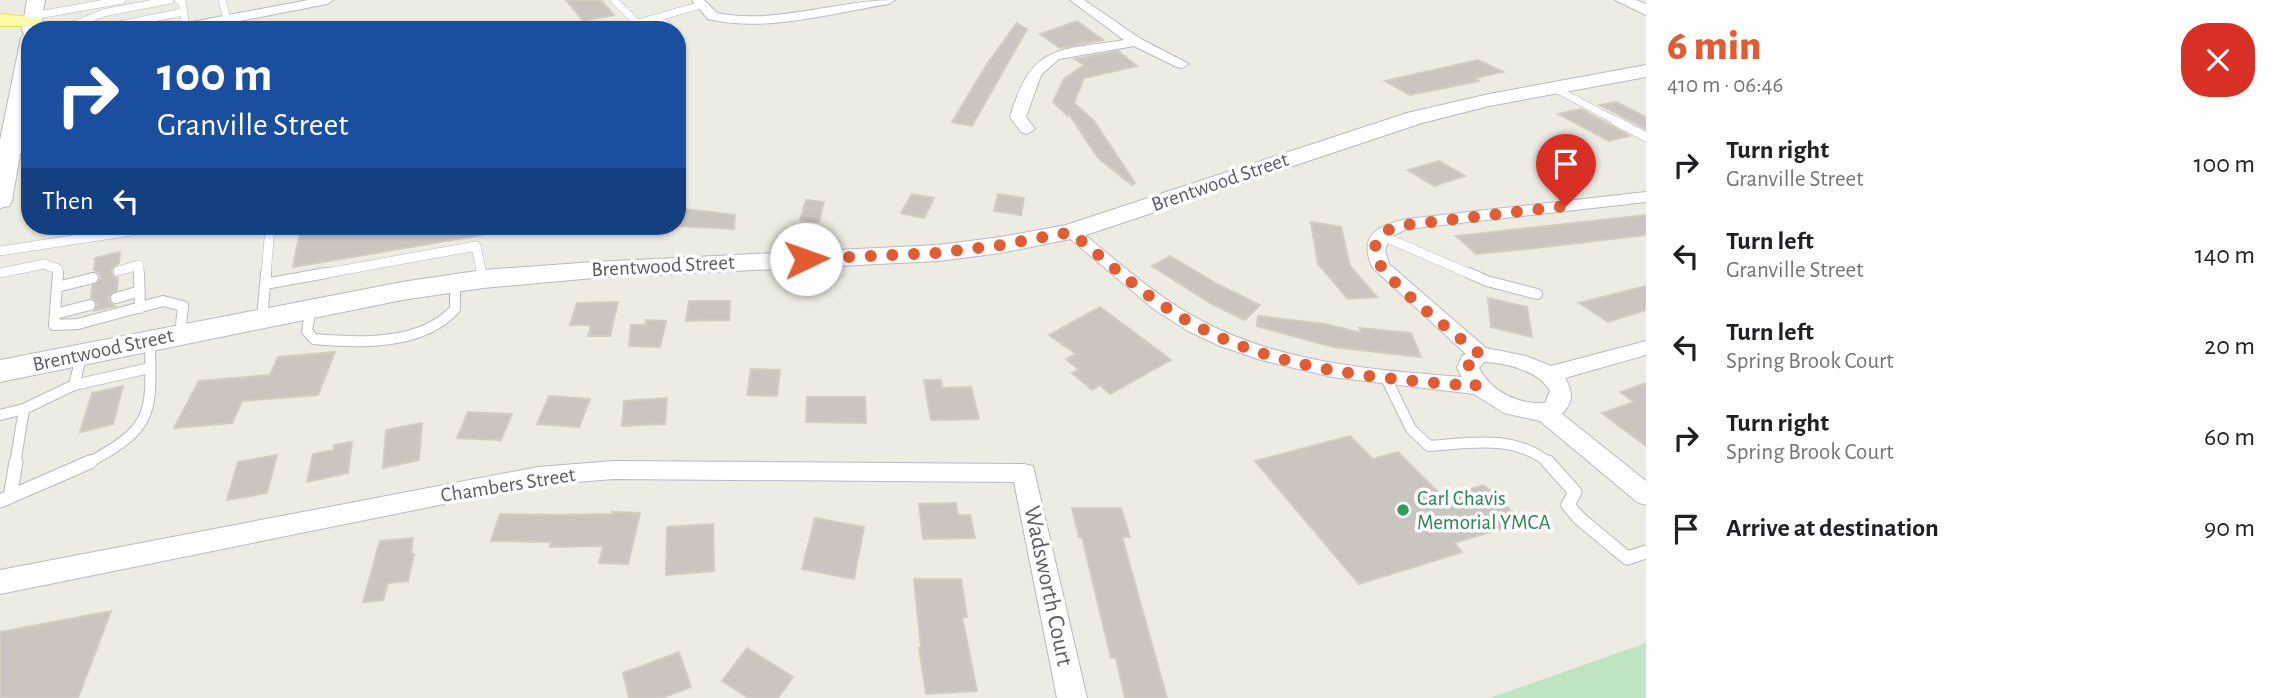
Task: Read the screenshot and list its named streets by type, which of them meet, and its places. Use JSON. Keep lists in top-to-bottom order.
{
  "streets": {
    "main road": ["Brentwood Street"],
    "street": ["Chambers Street", "Wadsworth Court"]
  },
  "crossings": [
    ["Chambers Street", "Wadsworth Court"]
  ],
  "places": ["Carl Chavis Memorial YMCA"],
  "page": {
    "heading": ["6 min", "410 m · 06:46"],
    "turn": ["100 m", "Granville Street"],
    "list": [
      {
        "name": "Turn right",
        "note": "Granville Street",
        "value": "100 m"
      },
      {
        "name": "Turn left",
        "note": "Granville Street",
        "value": "140 m"
      },
      {
        "name": "Turn left",
        "note": "Spring Brook Court",
        "value": "20 m"
      },
      {
        "name": "Turn right",
        "note": "Spring Brook Court",
        "value": "60 m"
      },
      {
        "name": "Arrive at destination",
        "value": "90 m"
      }
    ],
    "then": "Then"
  }
}
